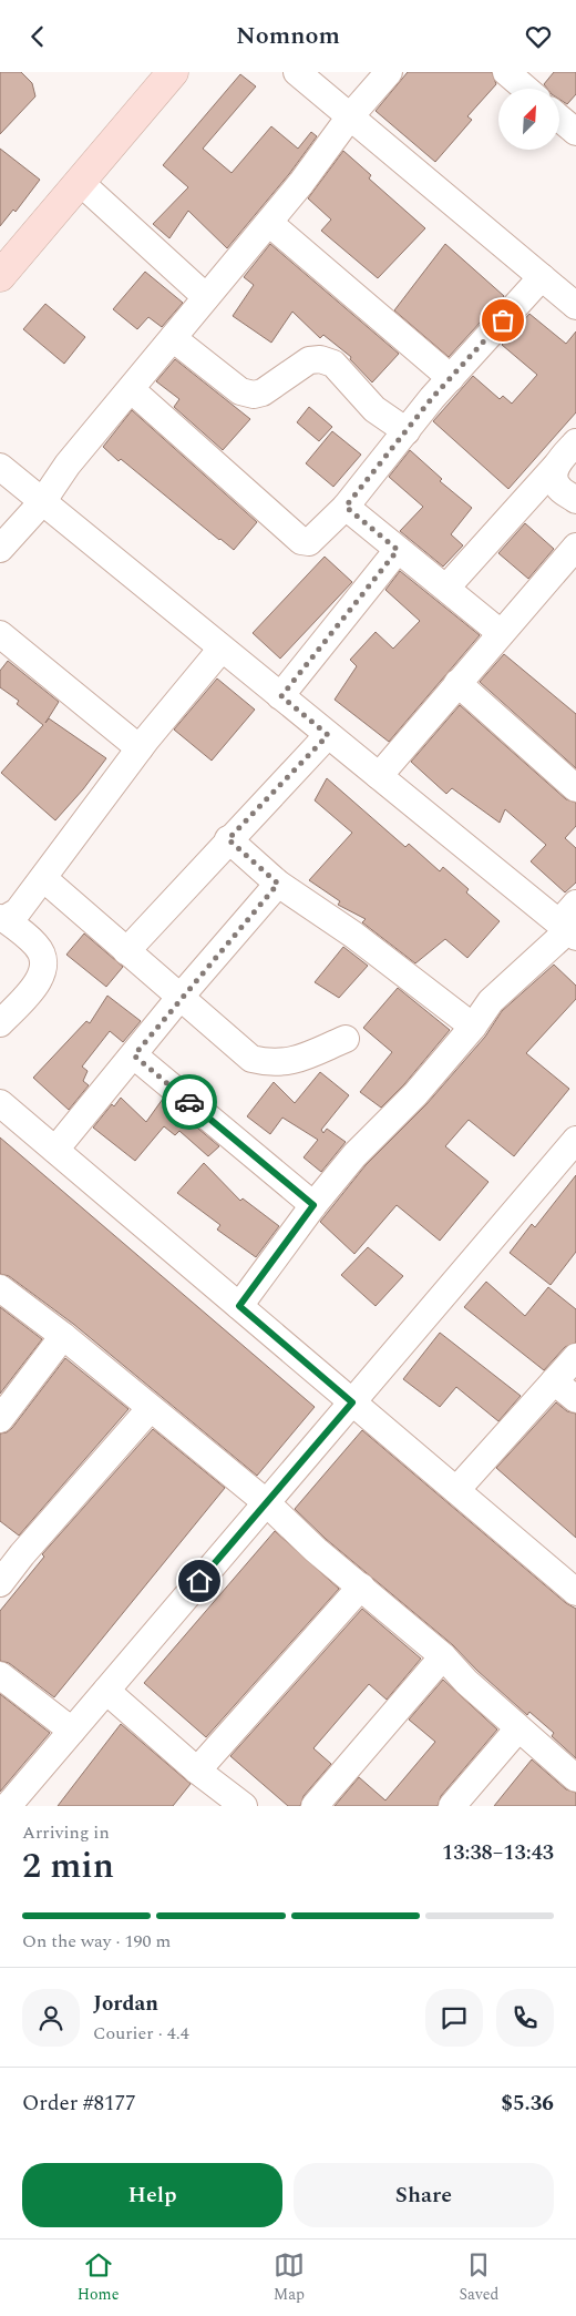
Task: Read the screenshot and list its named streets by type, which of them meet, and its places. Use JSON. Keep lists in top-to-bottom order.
{
  "north": "top right",
  "page": {
    "header": "Nomnom",
    "heading": ["2 min", "Arriving in", "13:38–13:43"],
    "panel": [
      "Jordan",
      "Courier · 4.4",
      "Order #8177",
      "$5.36"
    ],
    "bar": "On the way · 190 m",
    "buttons": ["Help", "Share"],
    "tabs": ["Home", "Map", "Saved"]
  }
}
